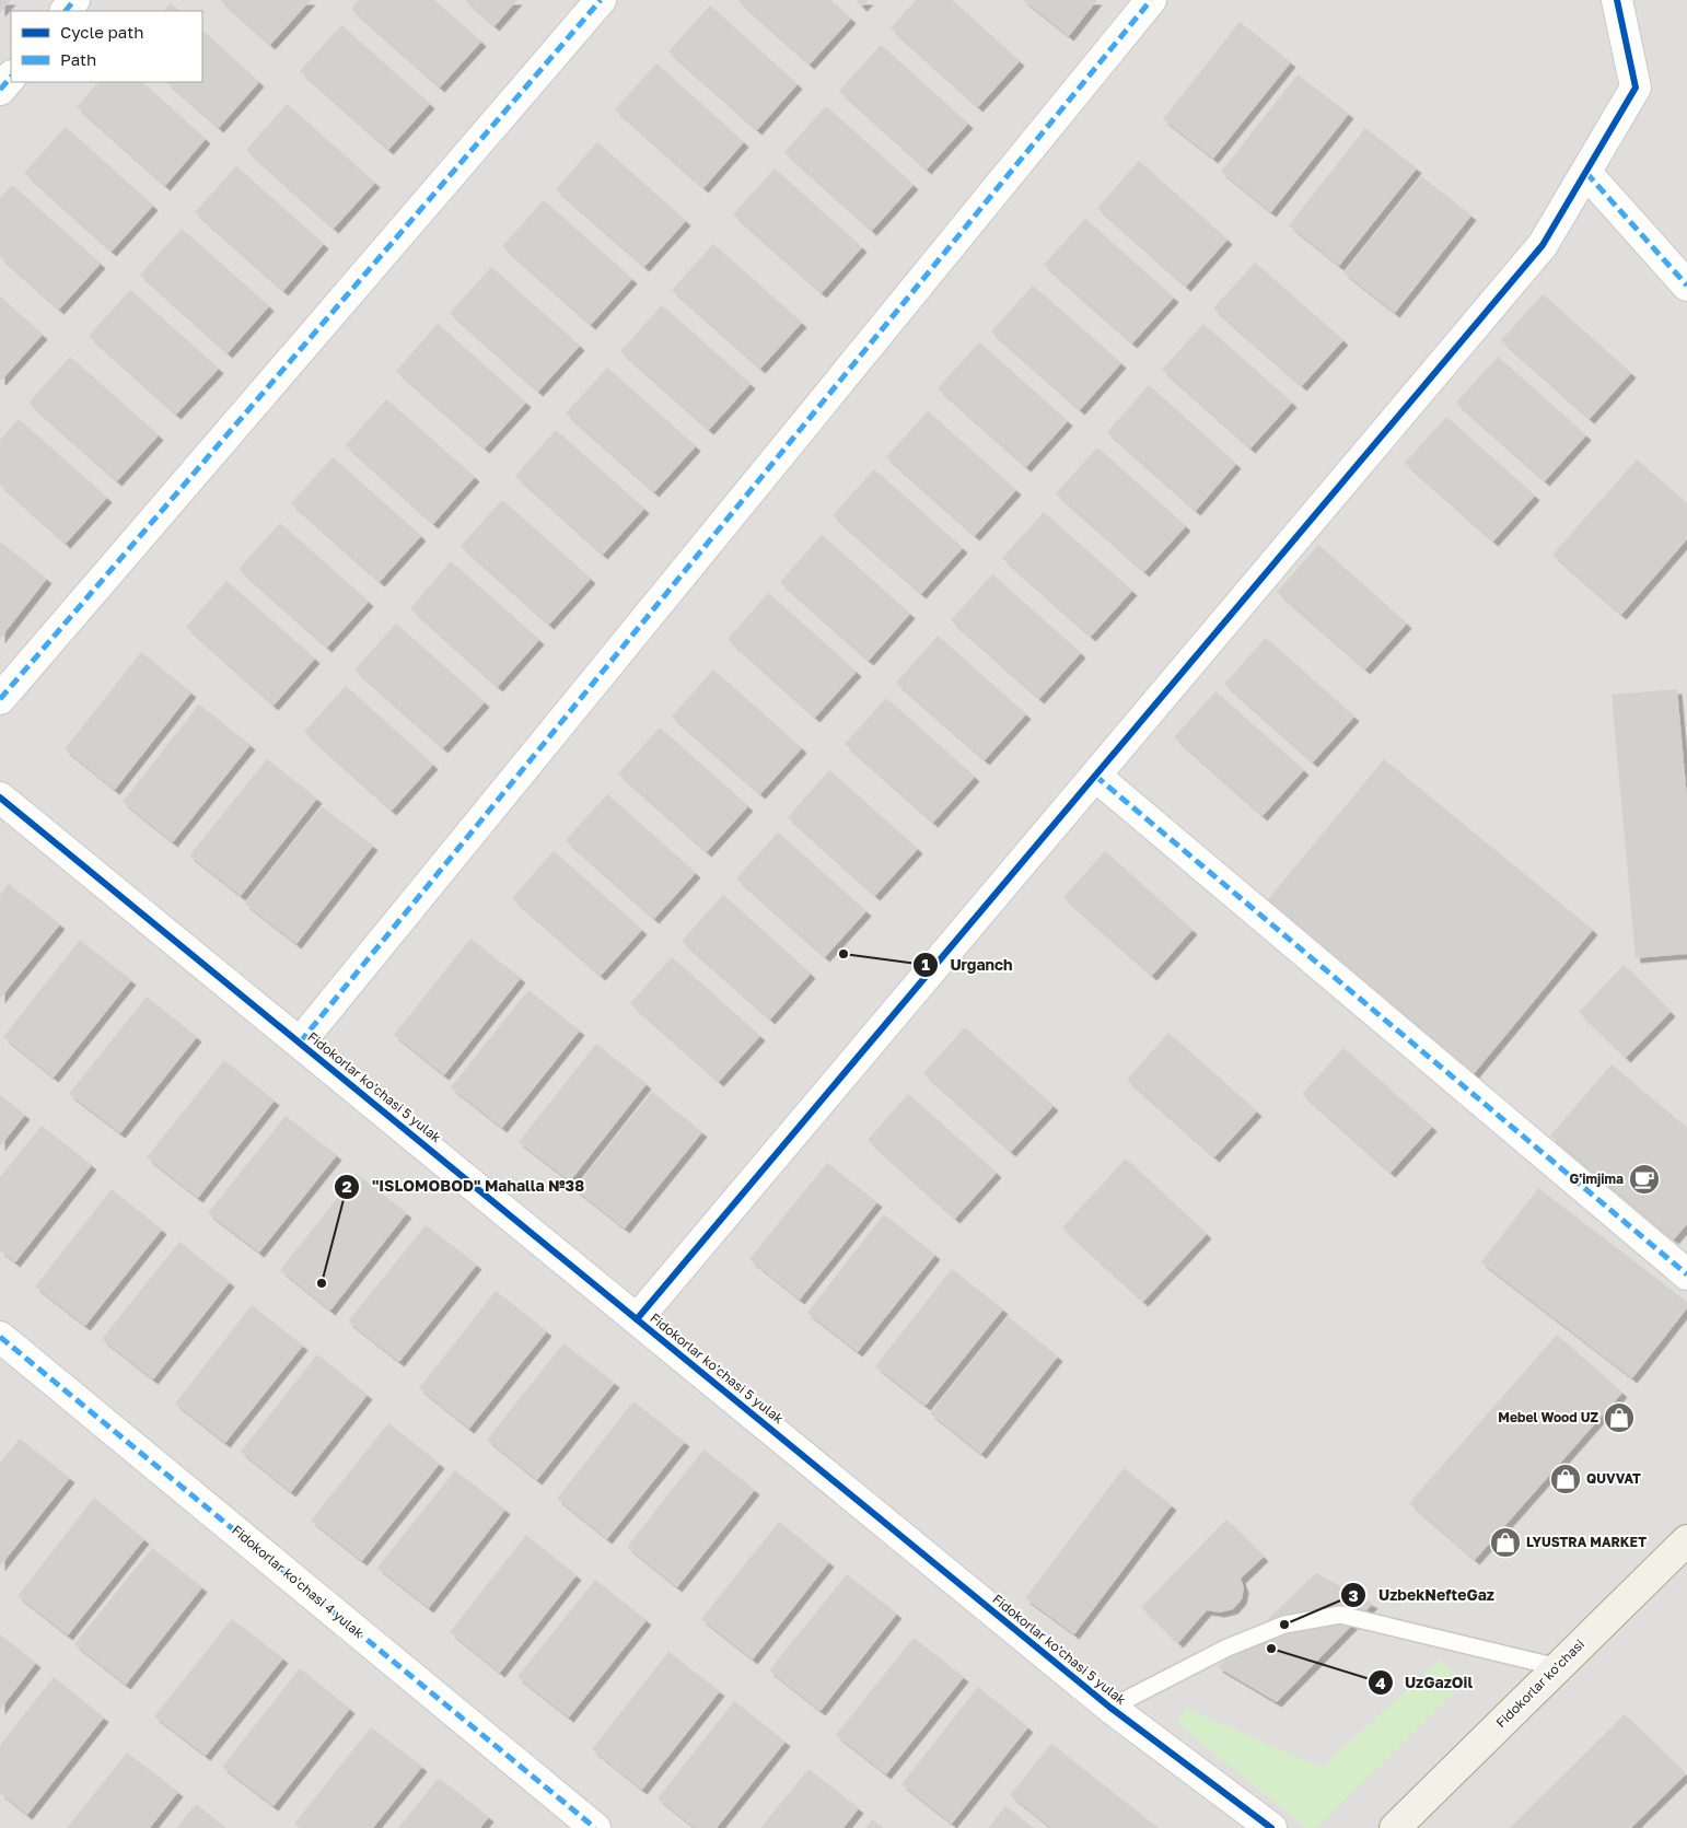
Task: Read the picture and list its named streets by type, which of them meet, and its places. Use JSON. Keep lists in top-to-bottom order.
{
  "streets": {
    "main road": ["Fidokorlar ko'chasi"],
    "street": ["Fidokorlar ko'chasi 5 yulak", "Fidokorlar ko'chasi 4 yulak"]
  },
  "places": {
    "other": [
      "Urganch",
      "\"ISLOMOBOD\" Mahalla №38",
      "UzbekNefteGaz",
      "UzGazOil"
    ],
    "cafe": ["G'imjima"],
    "shop": ["Mebel Wood UZ", "QUVVAT", "LYUSTRA MARKET"]
  },
  "legend": ["Cycle path", "Path"]
}
